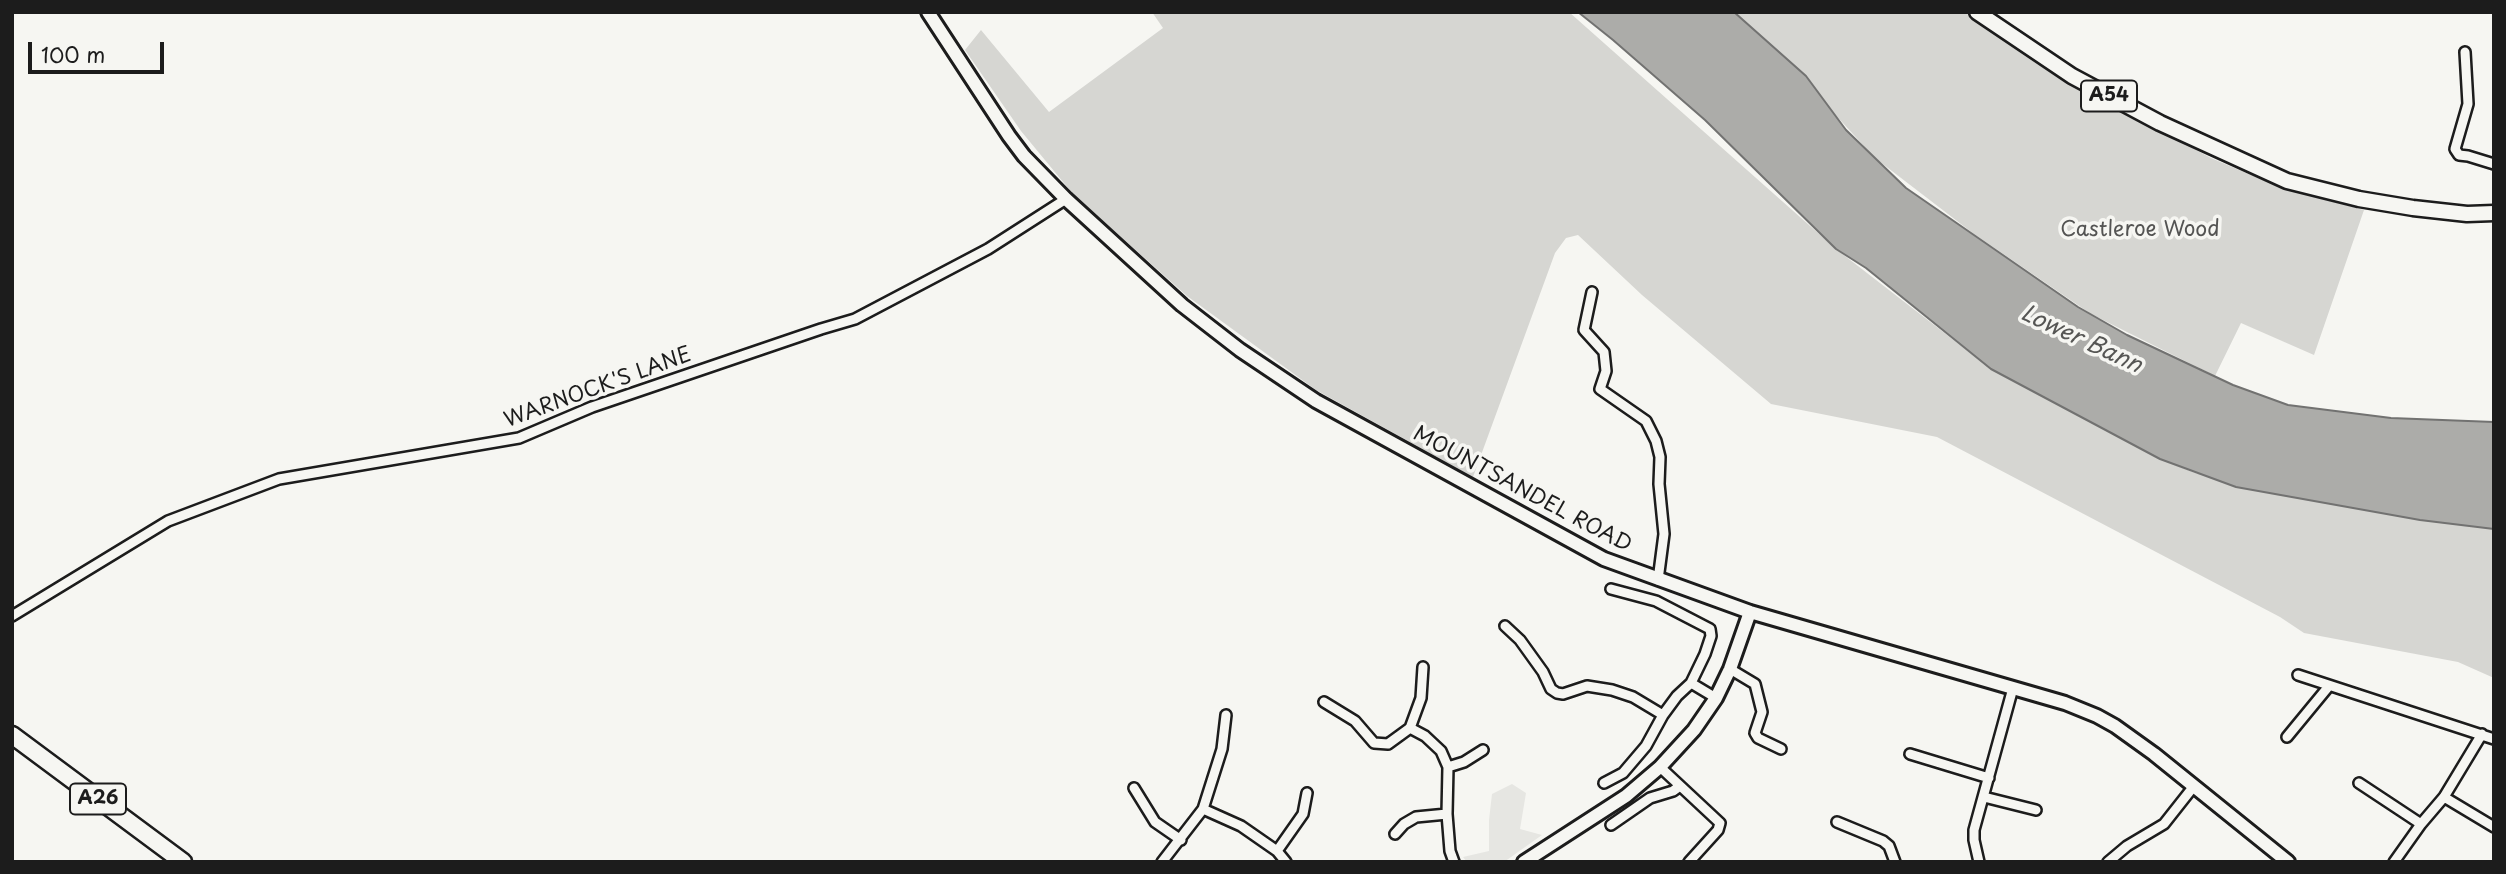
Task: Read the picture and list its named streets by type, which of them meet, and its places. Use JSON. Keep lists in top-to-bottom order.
{
  "streets": {
    "highway": ["A26"],
    "main road": ["A54"],
    "street": ["WARNOCK'S LANE", "MOUNTSANDEL ROAD"]
  },
  "crossings": [
    ["WARNOCK'S LANE", "MOUNTSANDEL ROAD"]
  ],
  "water": ["Lower Bann"],
  "parks": ["Castleroe Wood"],
  "scale_bar": "100 m"
}
